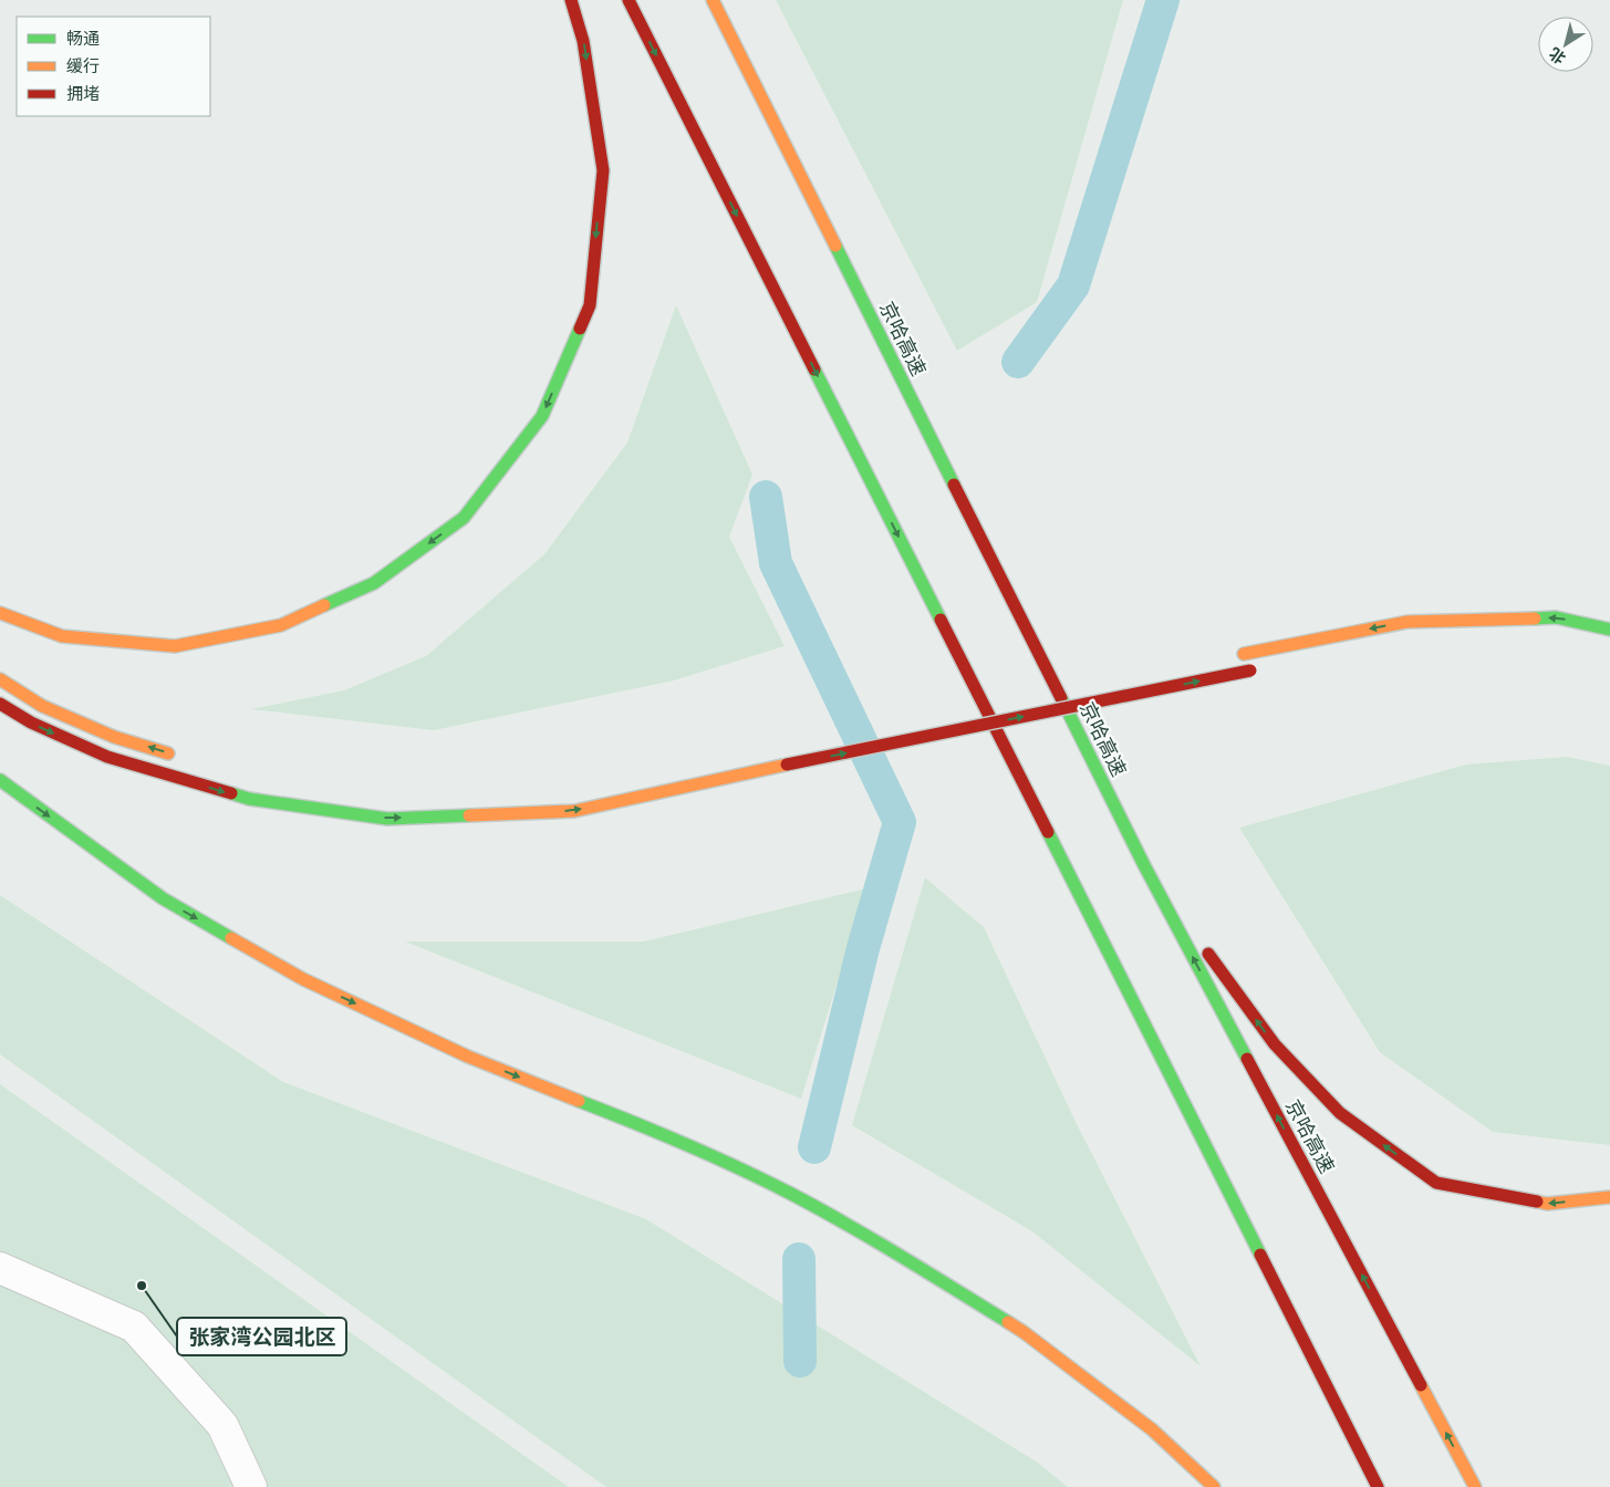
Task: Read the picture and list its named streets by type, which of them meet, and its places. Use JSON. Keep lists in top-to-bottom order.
{
  "streets": {
    "highway": ["京哈高速"]
  },
  "places": ["张家湾公园北区"],
  "legend": ["畅通", "缓行", "拥堵"],
  "north": "bottom left"
}
